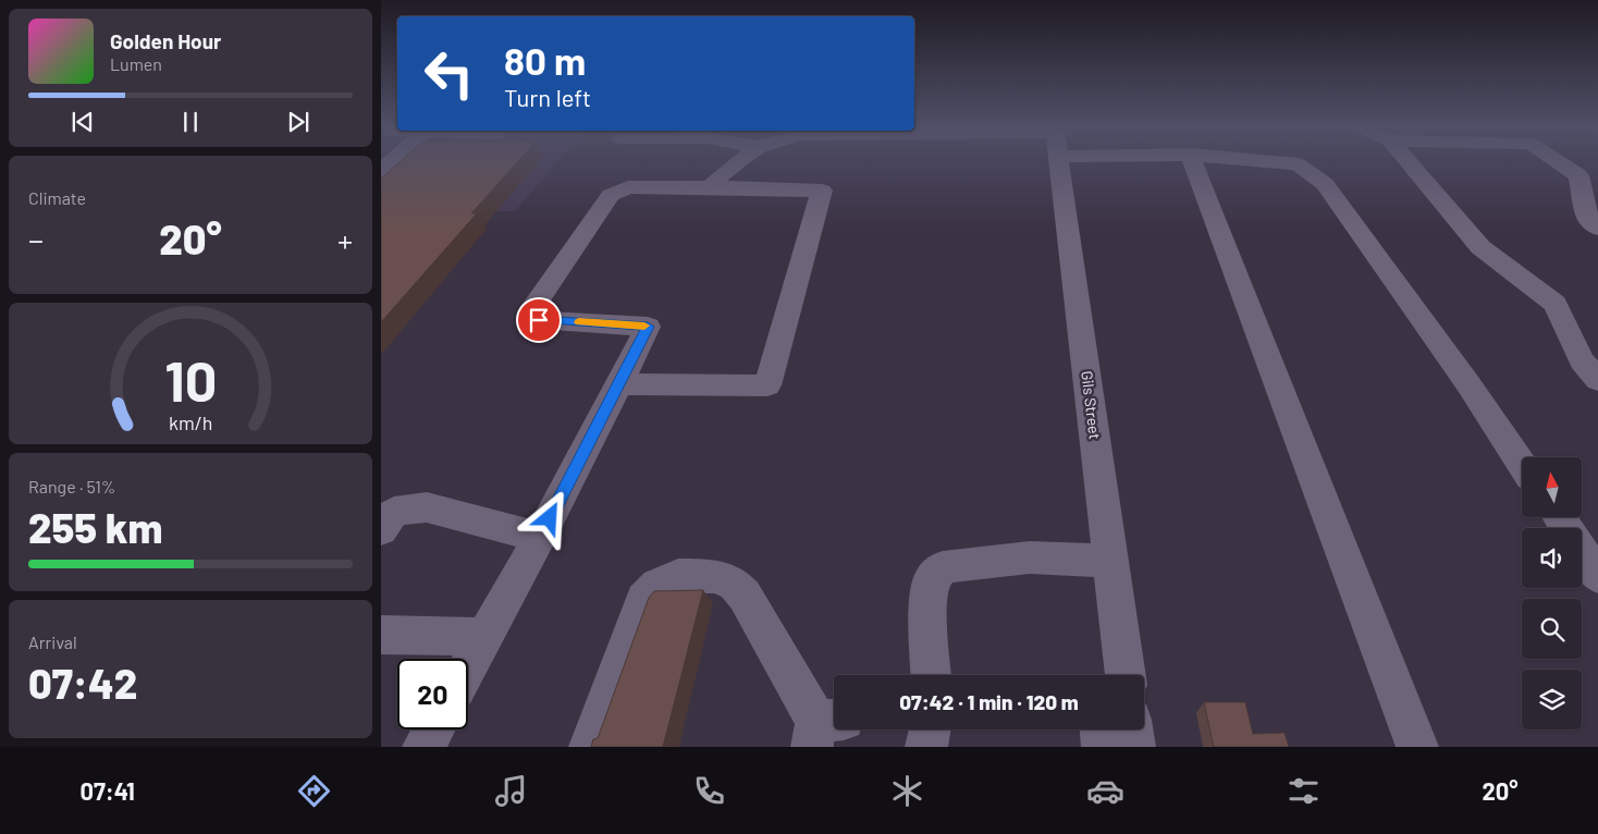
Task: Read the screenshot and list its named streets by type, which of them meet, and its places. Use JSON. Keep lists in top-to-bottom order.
{
  "streets": {
    "street": ["Gils Street"]
  },
  "north": "top",
  "page": {
    "turn": ["80 m", "Turn left"],
    "song": ["Golden Hour", "Lumen"],
    "tile": [
      "Climate",
      ["Range · 51%", "255 km"],
      ["Arrival", "07:42"]
    ],
    "heat": ["−", "20°", "+"],
    "limit": "20",
    "trip": "07:42 · 1 min · 120 m",
    "tabs": ["07:41", "20°"],
    "gauge": ["10", "km/h"]
  }
}
